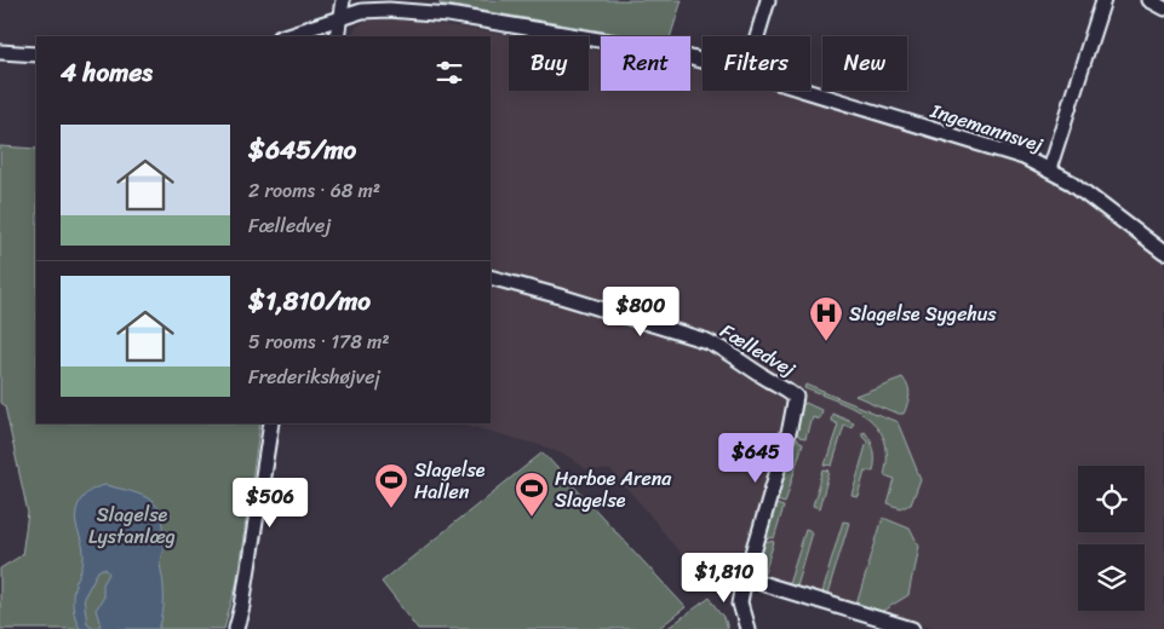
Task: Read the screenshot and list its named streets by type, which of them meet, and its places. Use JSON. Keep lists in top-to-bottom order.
{
  "streets": {
    "street": ["Ingemannsvej", "Fælledvej"]
  },
  "parks": ["Slagelse Lystanlæg"],
  "places": {
    "hospital": ["Slagelse Sygehus"],
    "sports": ["Slagelse Hallen", "Harboe Arena Slagelse"]
  },
  "page": {
    "chip": [
      "Buy",
      "Rent",
      "Filters",
      "New"
    ],
    "heading": "4 homes",
    "list": [
      {
        "name": "$645/mo",
        "note": "2 rooms · 68 m² · Fælledvej"
      },
      {
        "name": "$1,810/mo",
        "note": "5 rooms · 178 m² · Frederikshøjvej"
      }
    ],
    "price": [
      "$800",
      "$645",
      "$506",
      "$1,810"
    ]
  }
}
